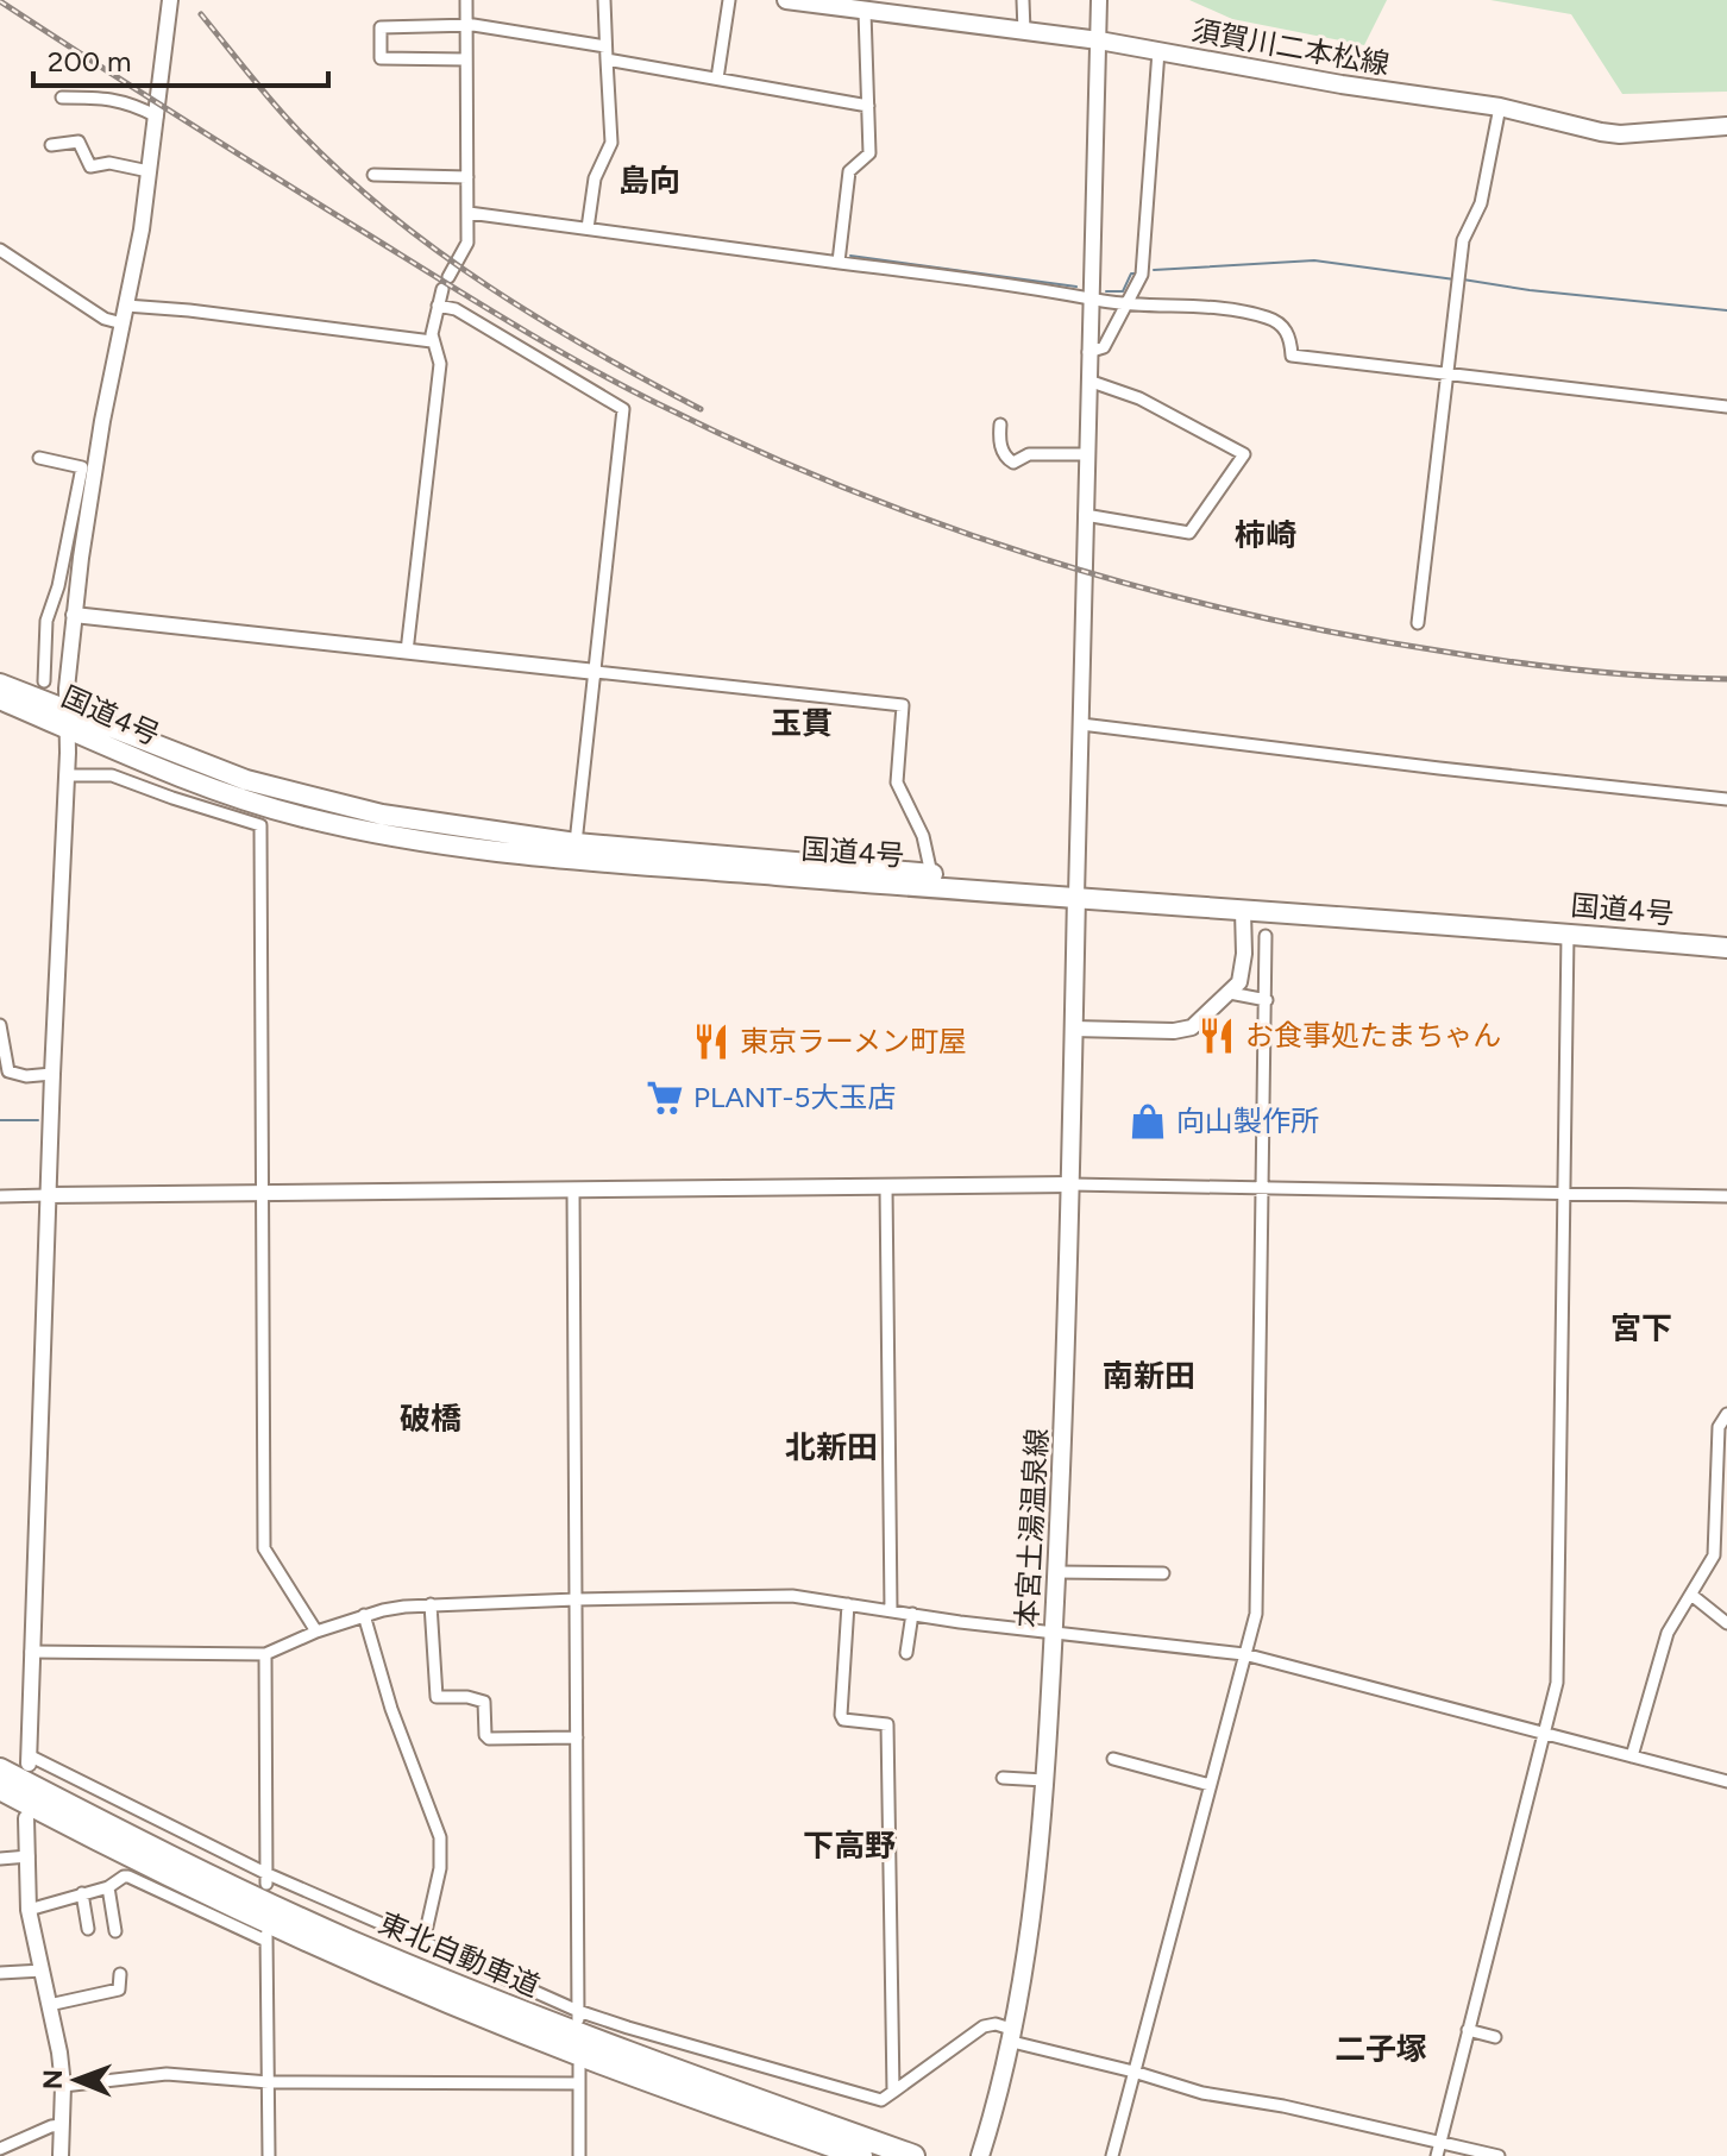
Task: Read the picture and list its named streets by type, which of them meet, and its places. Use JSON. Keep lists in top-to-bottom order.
{
  "streets": {
    "highway": ["国道4号", "東北自動車道"],
    "main road": ["須賀川二本松線", "本宮土湯温泉線"]
  },
  "crossings": [
    ["国道4号", "本宮土湯温泉線"]
  ],
  "districts": [
    "島向",
    "柿崎",
    "玉貫",
    "宮下",
    "南新田",
    "破橋",
    "北新田",
    "下高野",
    "二子塚"
  ],
  "places": {
    "restaurant": ["お食事処たまちゃん", "東京ラーメン町屋"],
    "supermarket": ["PLANT-5大玉店"],
    "shop": ["向山製作所"]
  },
  "scale_bar": "200 m",
  "north": "left"
}
